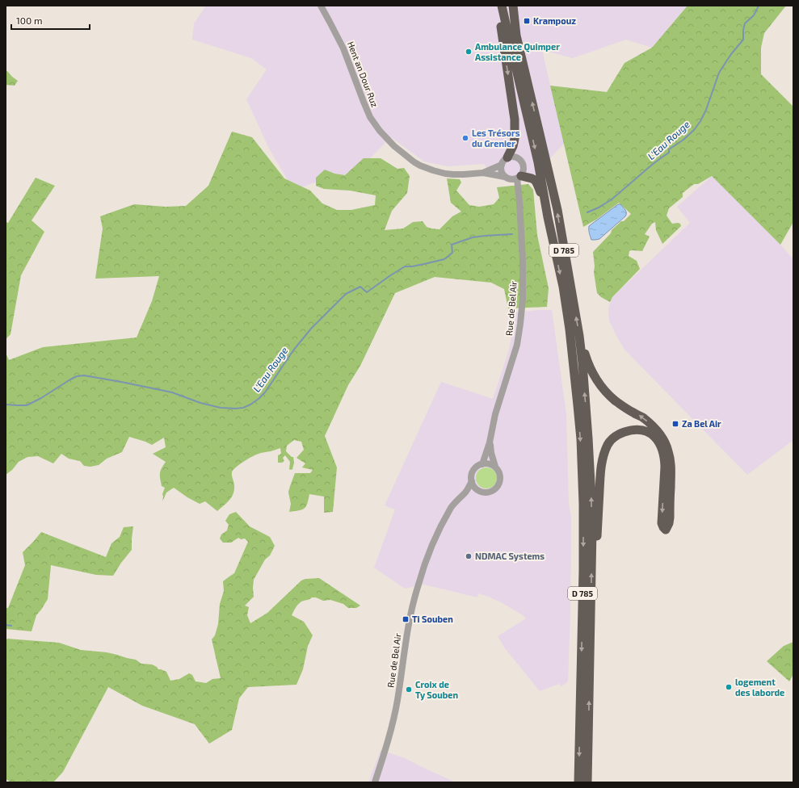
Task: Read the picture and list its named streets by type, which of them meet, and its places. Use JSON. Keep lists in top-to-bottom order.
{
  "streets": {
    "highway": ["D 785"],
    "street": ["Hent an Dour Ruz", "Rue de Bel Air"]
  },
  "crossings": [
    ["Hent an Dour Ruz", "Rue de Bel Air"]
  ],
  "water": ["L'Eau Rouge"],
  "places": {
    "transit": ["Krampouz", "Za Bel Air", "Ti Souben"],
    "other": [
      "Ambulance Quimper Assistance",
      "Les Trésors du Grenier",
      "NDMAC Systems",
      "logement des laborde",
      "Croix de Ty Souben"
    ]
  },
  "scale_bar": "100 m"
}
